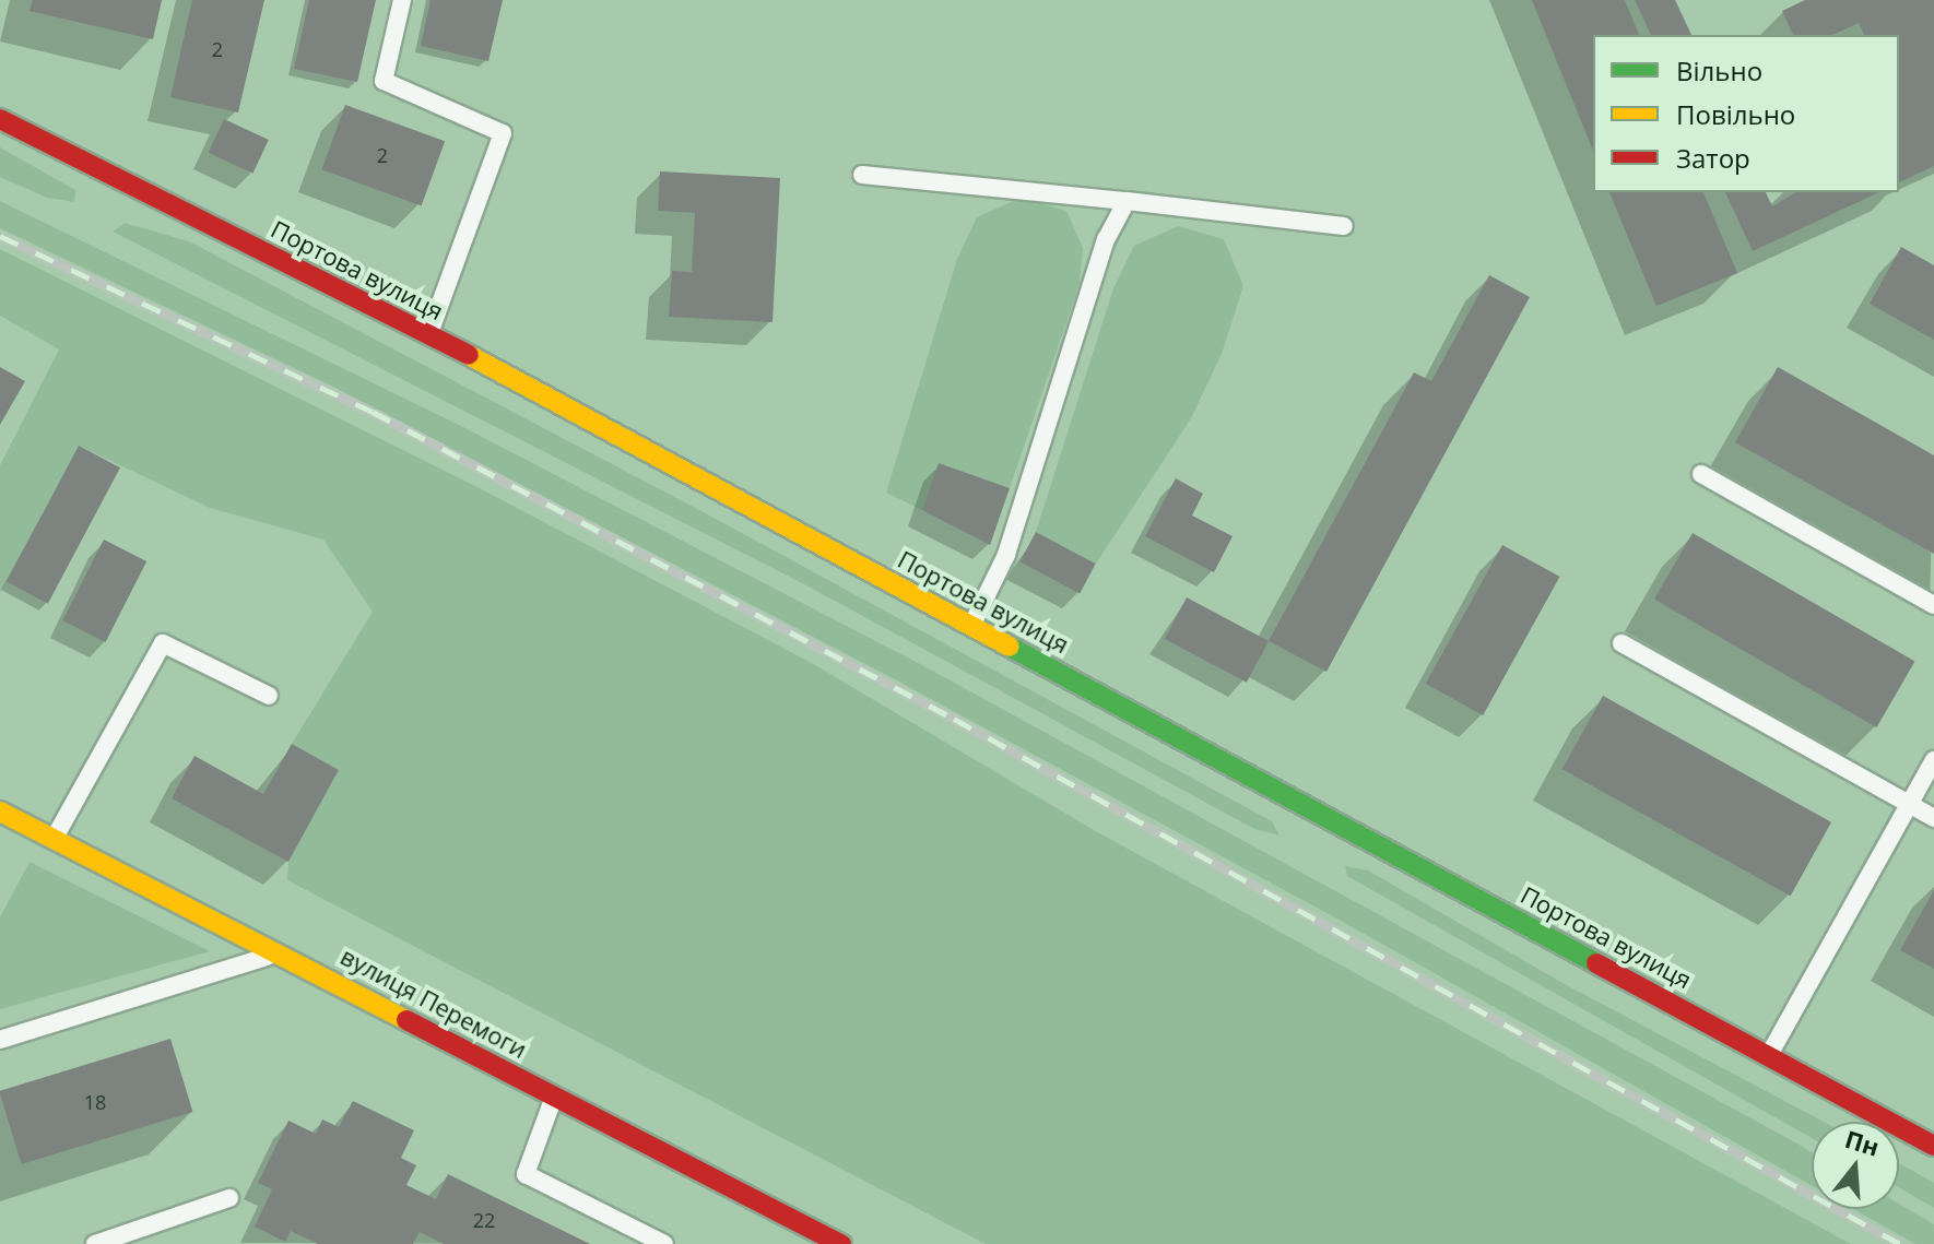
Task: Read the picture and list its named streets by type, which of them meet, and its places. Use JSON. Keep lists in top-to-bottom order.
{
  "streets": {
    "main road": ["Портова вулиця", "вулиця Перемоги"]
  },
  "house_numbers": [
    "2",
    "2",
    "18",
    "22"
  ],
  "legend": ["Вільно", "Повільно", "Затор"],
  "north": "top"
}
